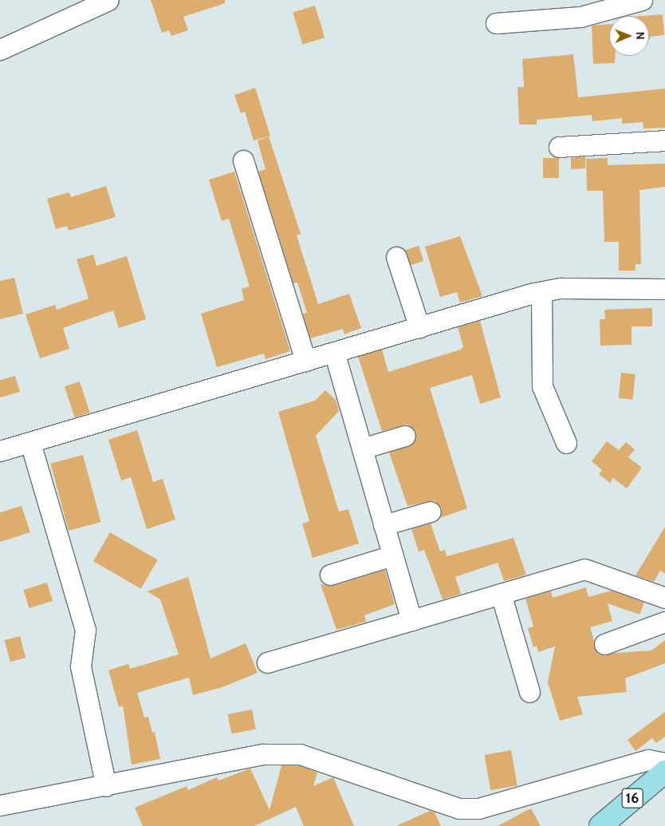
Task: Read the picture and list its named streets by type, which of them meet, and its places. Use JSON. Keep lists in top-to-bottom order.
{
  "streets": {
    "main road": ["16"]
  },
  "north": "right"
}
